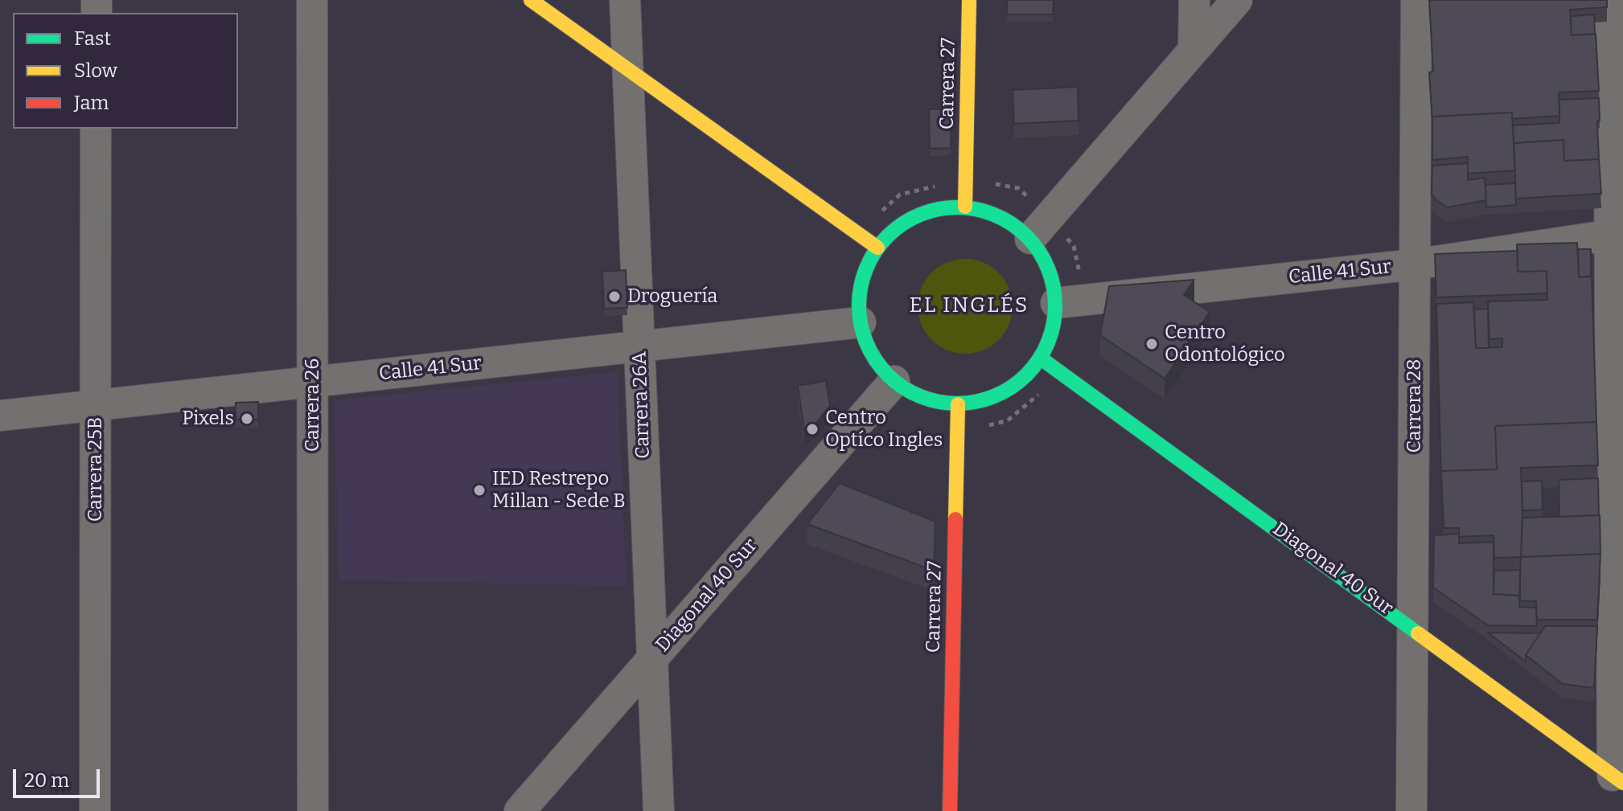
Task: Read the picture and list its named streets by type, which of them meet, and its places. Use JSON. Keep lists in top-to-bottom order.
{
  "streets": {
    "street": [
      "Carrera 27",
      "Calle 41 Sur",
      "Carrera 26",
      "Carrera 26A",
      "Carrera 28",
      "Carrera 25B",
      "Diagonal 40 Sur"
    ]
  },
  "crossings": [
    ["Carrera 27", "Calle 41 Sur"],
    ["Carrera 27", "Diagonal 40 Sur"],
    ["Calle 41 Sur", "Carrera 26"],
    ["Calle 41 Sur", "Carrera 26A"],
    ["Calle 41 Sur", "Carrera 28"],
    ["Calle 41 Sur", "Carrera 25B"],
    ["Calle 41 Sur", "Diagonal 40 Sur"],
    ["Carrera 26A", "Diagonal 40 Sur"],
    ["Carrera 28", "Diagonal 40 Sur"]
  ],
  "districts": ["EL INGLÉS"],
  "places": [
    "Droguería",
    "Centro Odontológico",
    "Pixels",
    "Centro Optíco Ingles",
    "IED Restrepo Millan - Sede B"
  ],
  "legend": ["Fast", "Slow", "Jam"],
  "scale_bar": "20 m"
}
